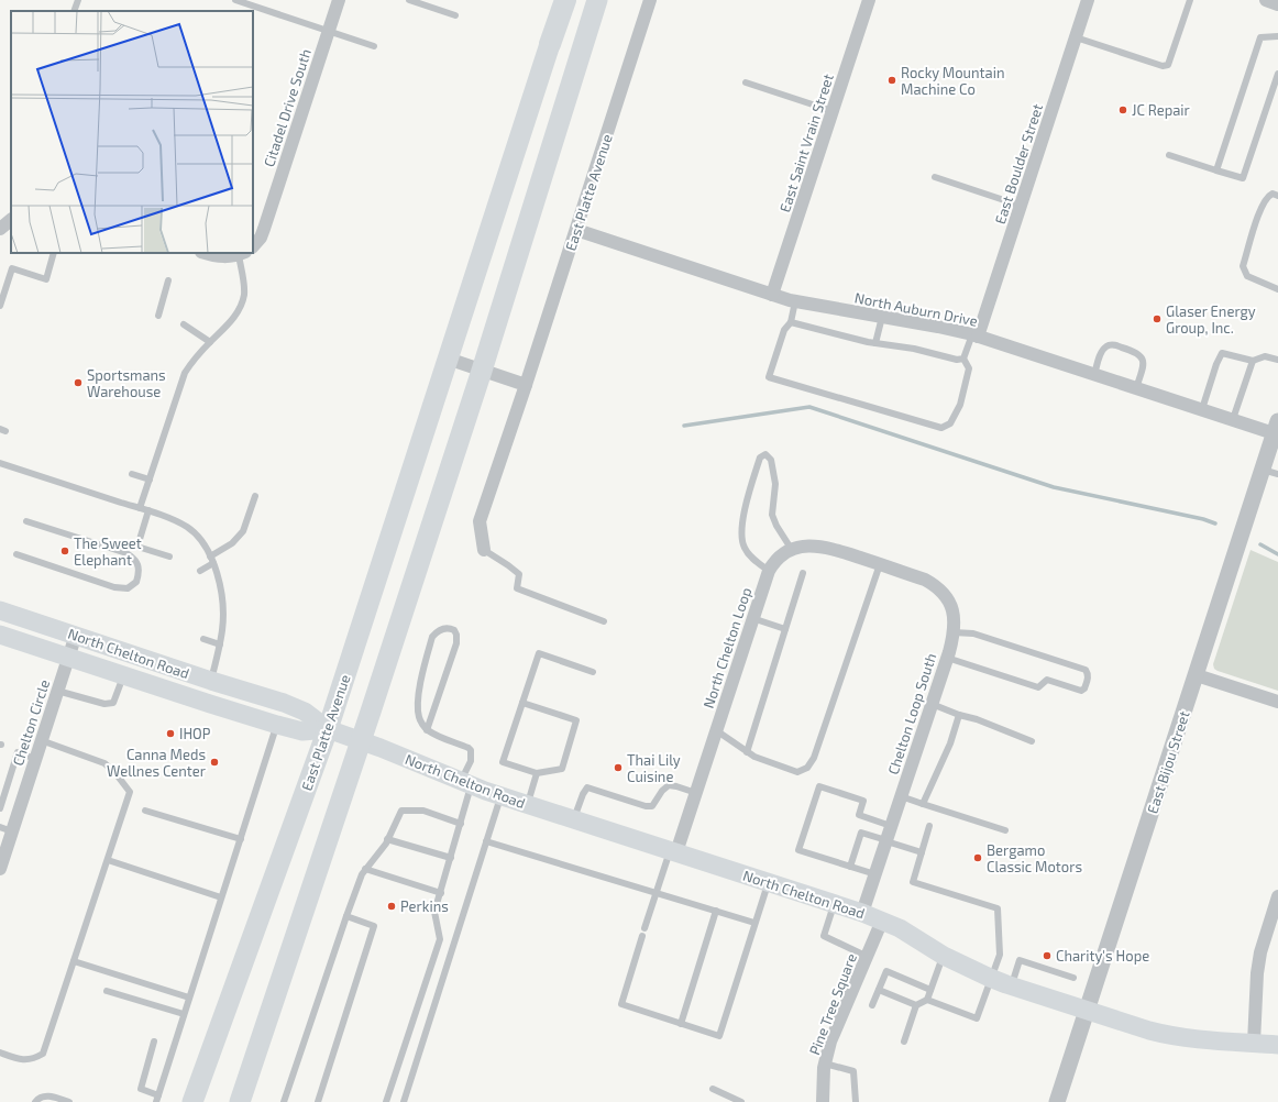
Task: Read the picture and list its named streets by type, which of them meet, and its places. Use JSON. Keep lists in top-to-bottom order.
{
  "streets": {
    "highway": ["East Platte Avenue"],
    "main road": ["North Chelton Road"],
    "street": [
      "Citadel Drive South",
      "East Saint Vrain Street",
      "East Boulder Street",
      "North Auburn Drive",
      "North Chelton Loop",
      "Chelton Loop South",
      "Chelton Circle",
      "East Bijou Street",
      "Pine Tree Square"
    ]
  },
  "crossings": [
    ["East Saint Vrain Street", "North Auburn Drive"],
    ["East Boulder Street", "North Auburn Drive"],
    ["East Platte Avenue", "North Auburn Drive"],
    ["East Platte Avenue", "North Chelton Road"],
    ["North Auburn Drive", "East Bijou Street"],
    ["North Chelton Loop", "North Chelton Road"],
    ["North Chelton Loop", "Chelton Loop South"],
    ["North Chelton Road", "Chelton Loop South"],
    ["North Chelton Road", "Chelton Circle"],
    ["North Chelton Road", "East Bijou Street"],
    ["North Chelton Road", "Pine Tree Square"]
  ],
  "places": [
    "Rocky Mountain Machine Co",
    "JC Repair",
    "Glaser Energy Group, Inc.",
    "Sportsmans Warehouse",
    "The Sweet Elephant",
    "IHOP",
    "Canna Meds Wellnes Center",
    "Thai Lily Cuisine",
    "Bergamo Classic Motors",
    "Perkins",
    "Charity's Hope"
  ]
}
